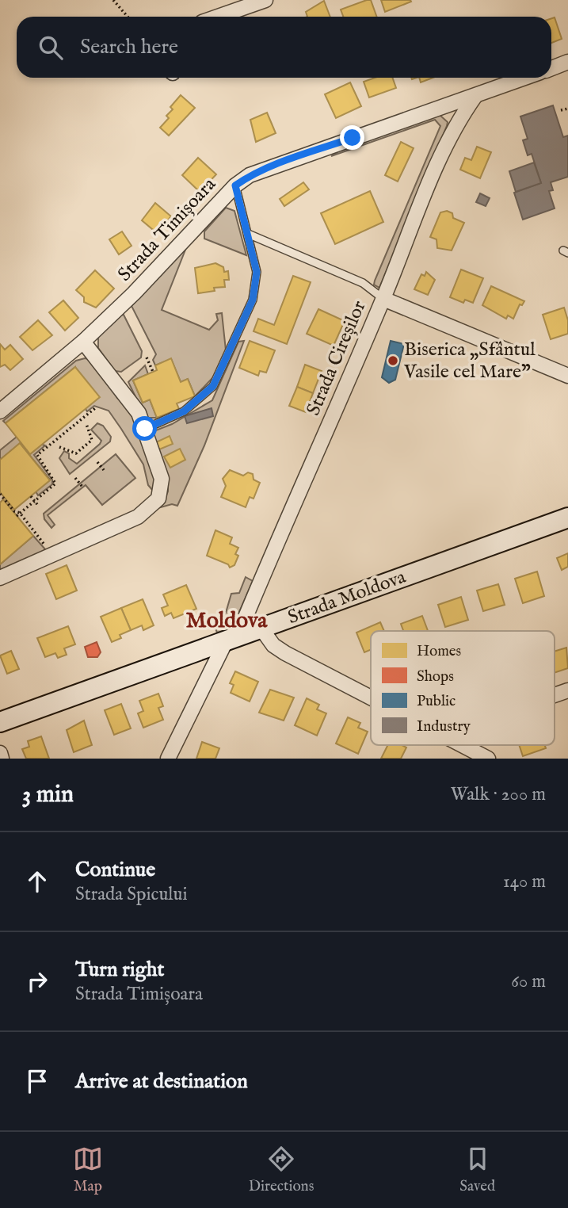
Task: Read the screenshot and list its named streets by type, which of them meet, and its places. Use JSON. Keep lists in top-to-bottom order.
{
  "streets": {
    "street": ["Strada Timișoara", "Strada Cireșilor", "Strada Moldova"]
  },
  "crossings": [
    ["Strada Timișoara", "Strada Cireșilor"],
    ["Strada Cireșilor", "Strada Moldova"]
  ],
  "districts": ["Moldova"],
  "places": ["Biserica „Sfântul Vasile cel Mare”"],
  "legend": [
    "Homes",
    "Shops",
    "Public",
    "Industry"
  ],
  "page": {
    "search": "Search here",
    "heading": ["3 min", "Walk · 200 m"],
    "list": [
      ["Continue", "Strada Spicului", "140 m"],
      ["Turn right", "Strada Timișoara", "60 m"],
      "Arrive at destination"
    ],
    "nav": ["Map", "Directions", "Saved"]
  }
}
